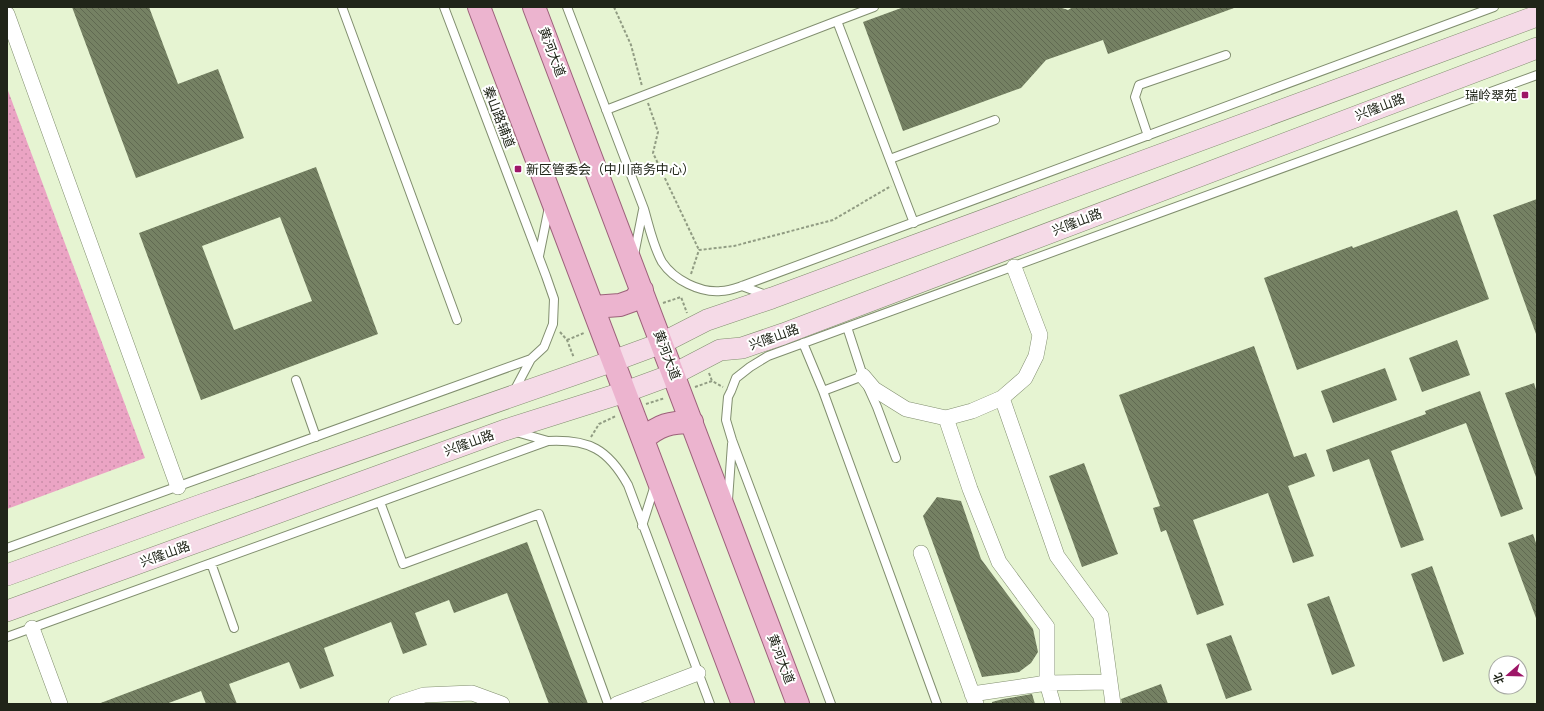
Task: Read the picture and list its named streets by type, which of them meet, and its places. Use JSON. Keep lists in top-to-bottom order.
{
  "streets": {
    "main road": ["黄河大道"],
    "street": ["兴隆山路"],
    "lane": ["秦山路辅道"]
  },
  "crossings": [
    ["黄河大道", "兴隆山路"]
  ],
  "places": {
    "transit": ["瑞岭翠苑", "新区管委会（中川商务中心）"]
  },
  "north": "left"
}
